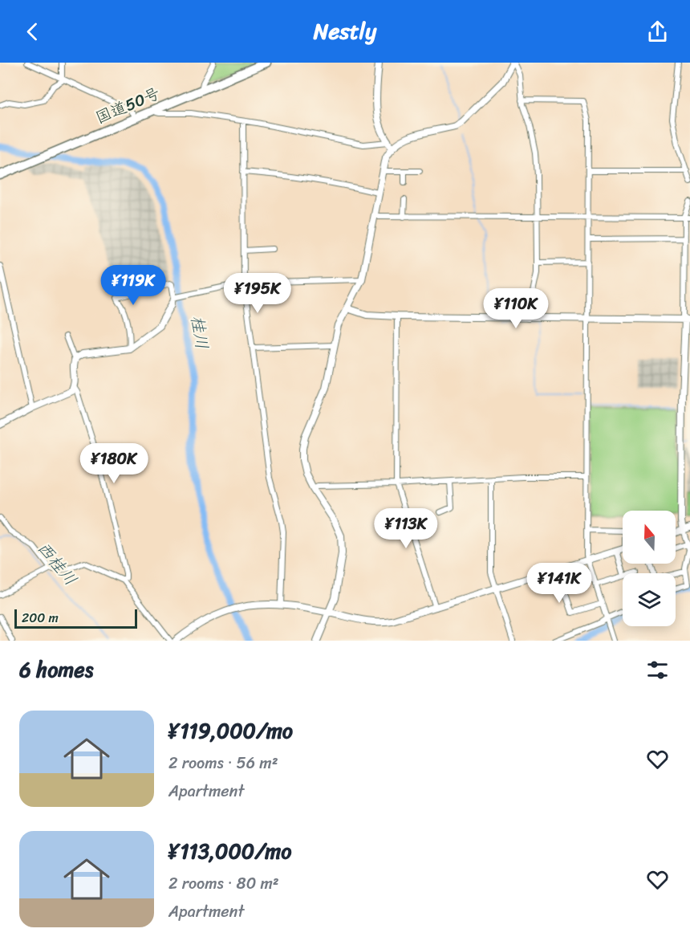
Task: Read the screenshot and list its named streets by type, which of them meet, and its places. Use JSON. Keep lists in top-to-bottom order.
{
  "streets": {
    "highway": ["国道50号"]
  },
  "water": ["桂川", "西桂川"],
  "scale_bar": "200 m",
  "north": "top",
  "page": {
    "header": "Nestly",
    "price": [
      "¥119K",
      "¥195K",
      "¥110K",
      "¥180K",
      "¥113K",
      "¥141K"
    ],
    "scale": "200 m",
    "heading": "6 homes",
    "list": [
      {
        "name": "¥119,000/mo",
        "note": "2 rooms · 56 m² · Apartment"
      },
      {
        "name": "¥113,000/mo",
        "note": "2 rooms · 80 m² · Apartment"
      }
    ]
  }
}
